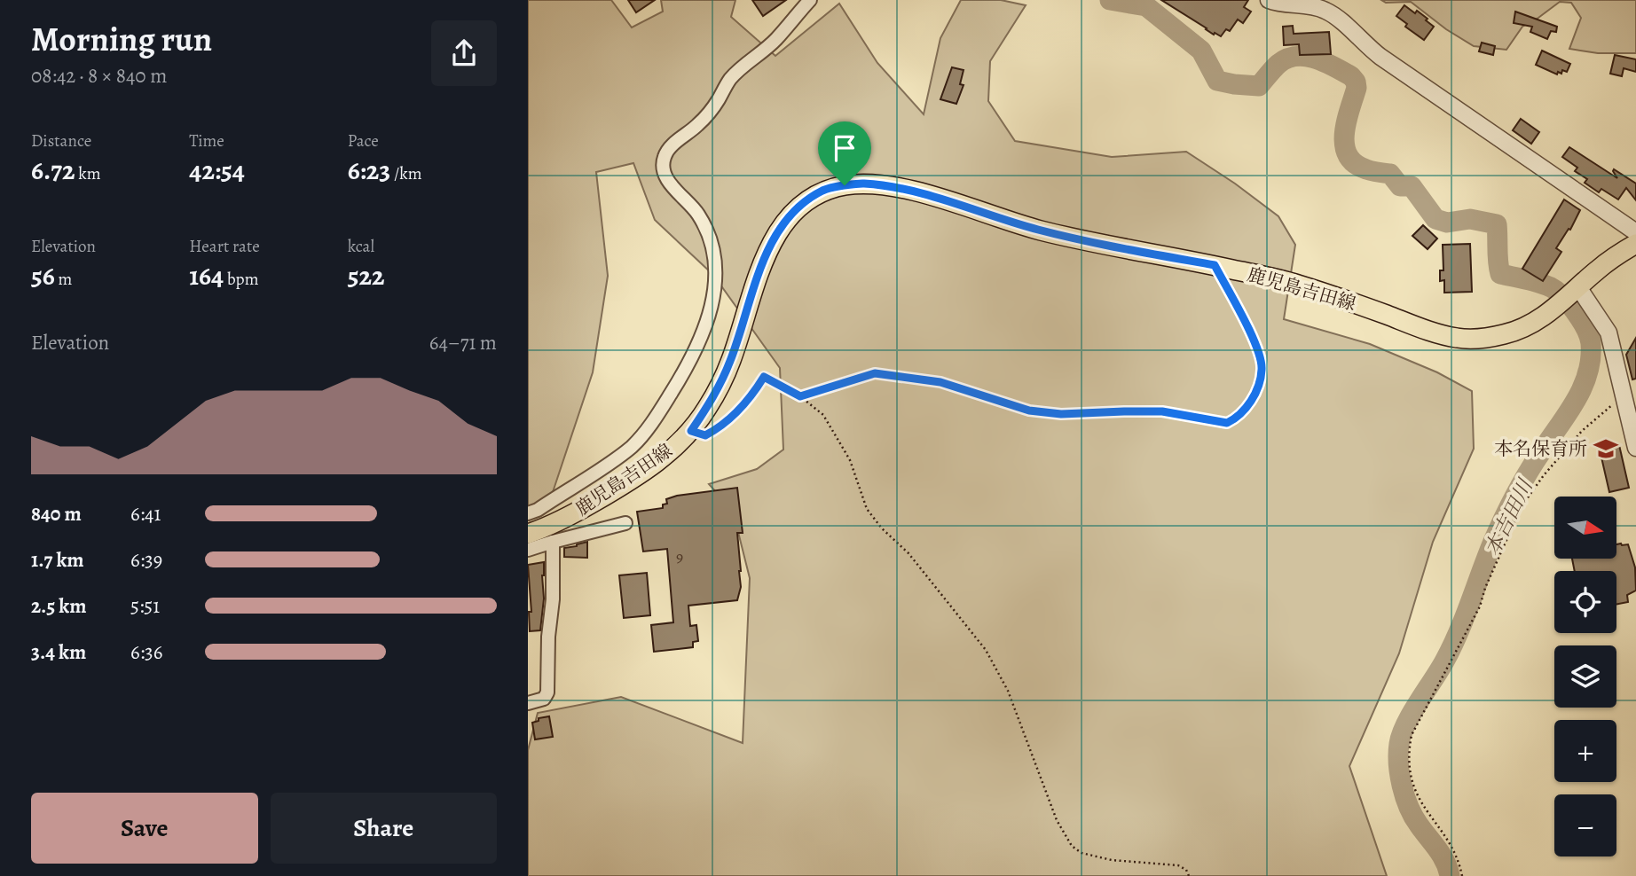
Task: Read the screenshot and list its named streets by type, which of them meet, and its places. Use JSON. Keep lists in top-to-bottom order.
{
  "streets": {
    "main road": ["鹿児島吉田線"]
  },
  "water": ["本吉田川"],
  "places": {
    "school or university": ["本名保育所"]
  },
  "house_numbers": ["9"],
  "north": "right",
  "page": {
    "heading": ["Morning run", "08:42 · 8 × 840 m"],
    "stats": [
      ["Distance", "6.72 km"],
      ["Time", "42:54"],
      ["Pace", "6:23 /km"],
      ["Elevation", "56 m"],
      ["Heart rate", "164 bpm"],
      ["kcal", "522"]
    ],
    "chart": ["Elevation", "64–71 m"],
    "list": [
      {
        "name": "840 m",
        "note": "6:41"
      },
      {
        "name": "1.7 km",
        "note": "6:39"
      },
      {
        "name": "2.5 km",
        "note": "5:51"
      },
      {
        "name": "3.4 km",
        "note": "6:36"
      }
    ],
    "map_buttons": ["+", "−"],
    "buttons": ["Save", "Share"]
  }
}
